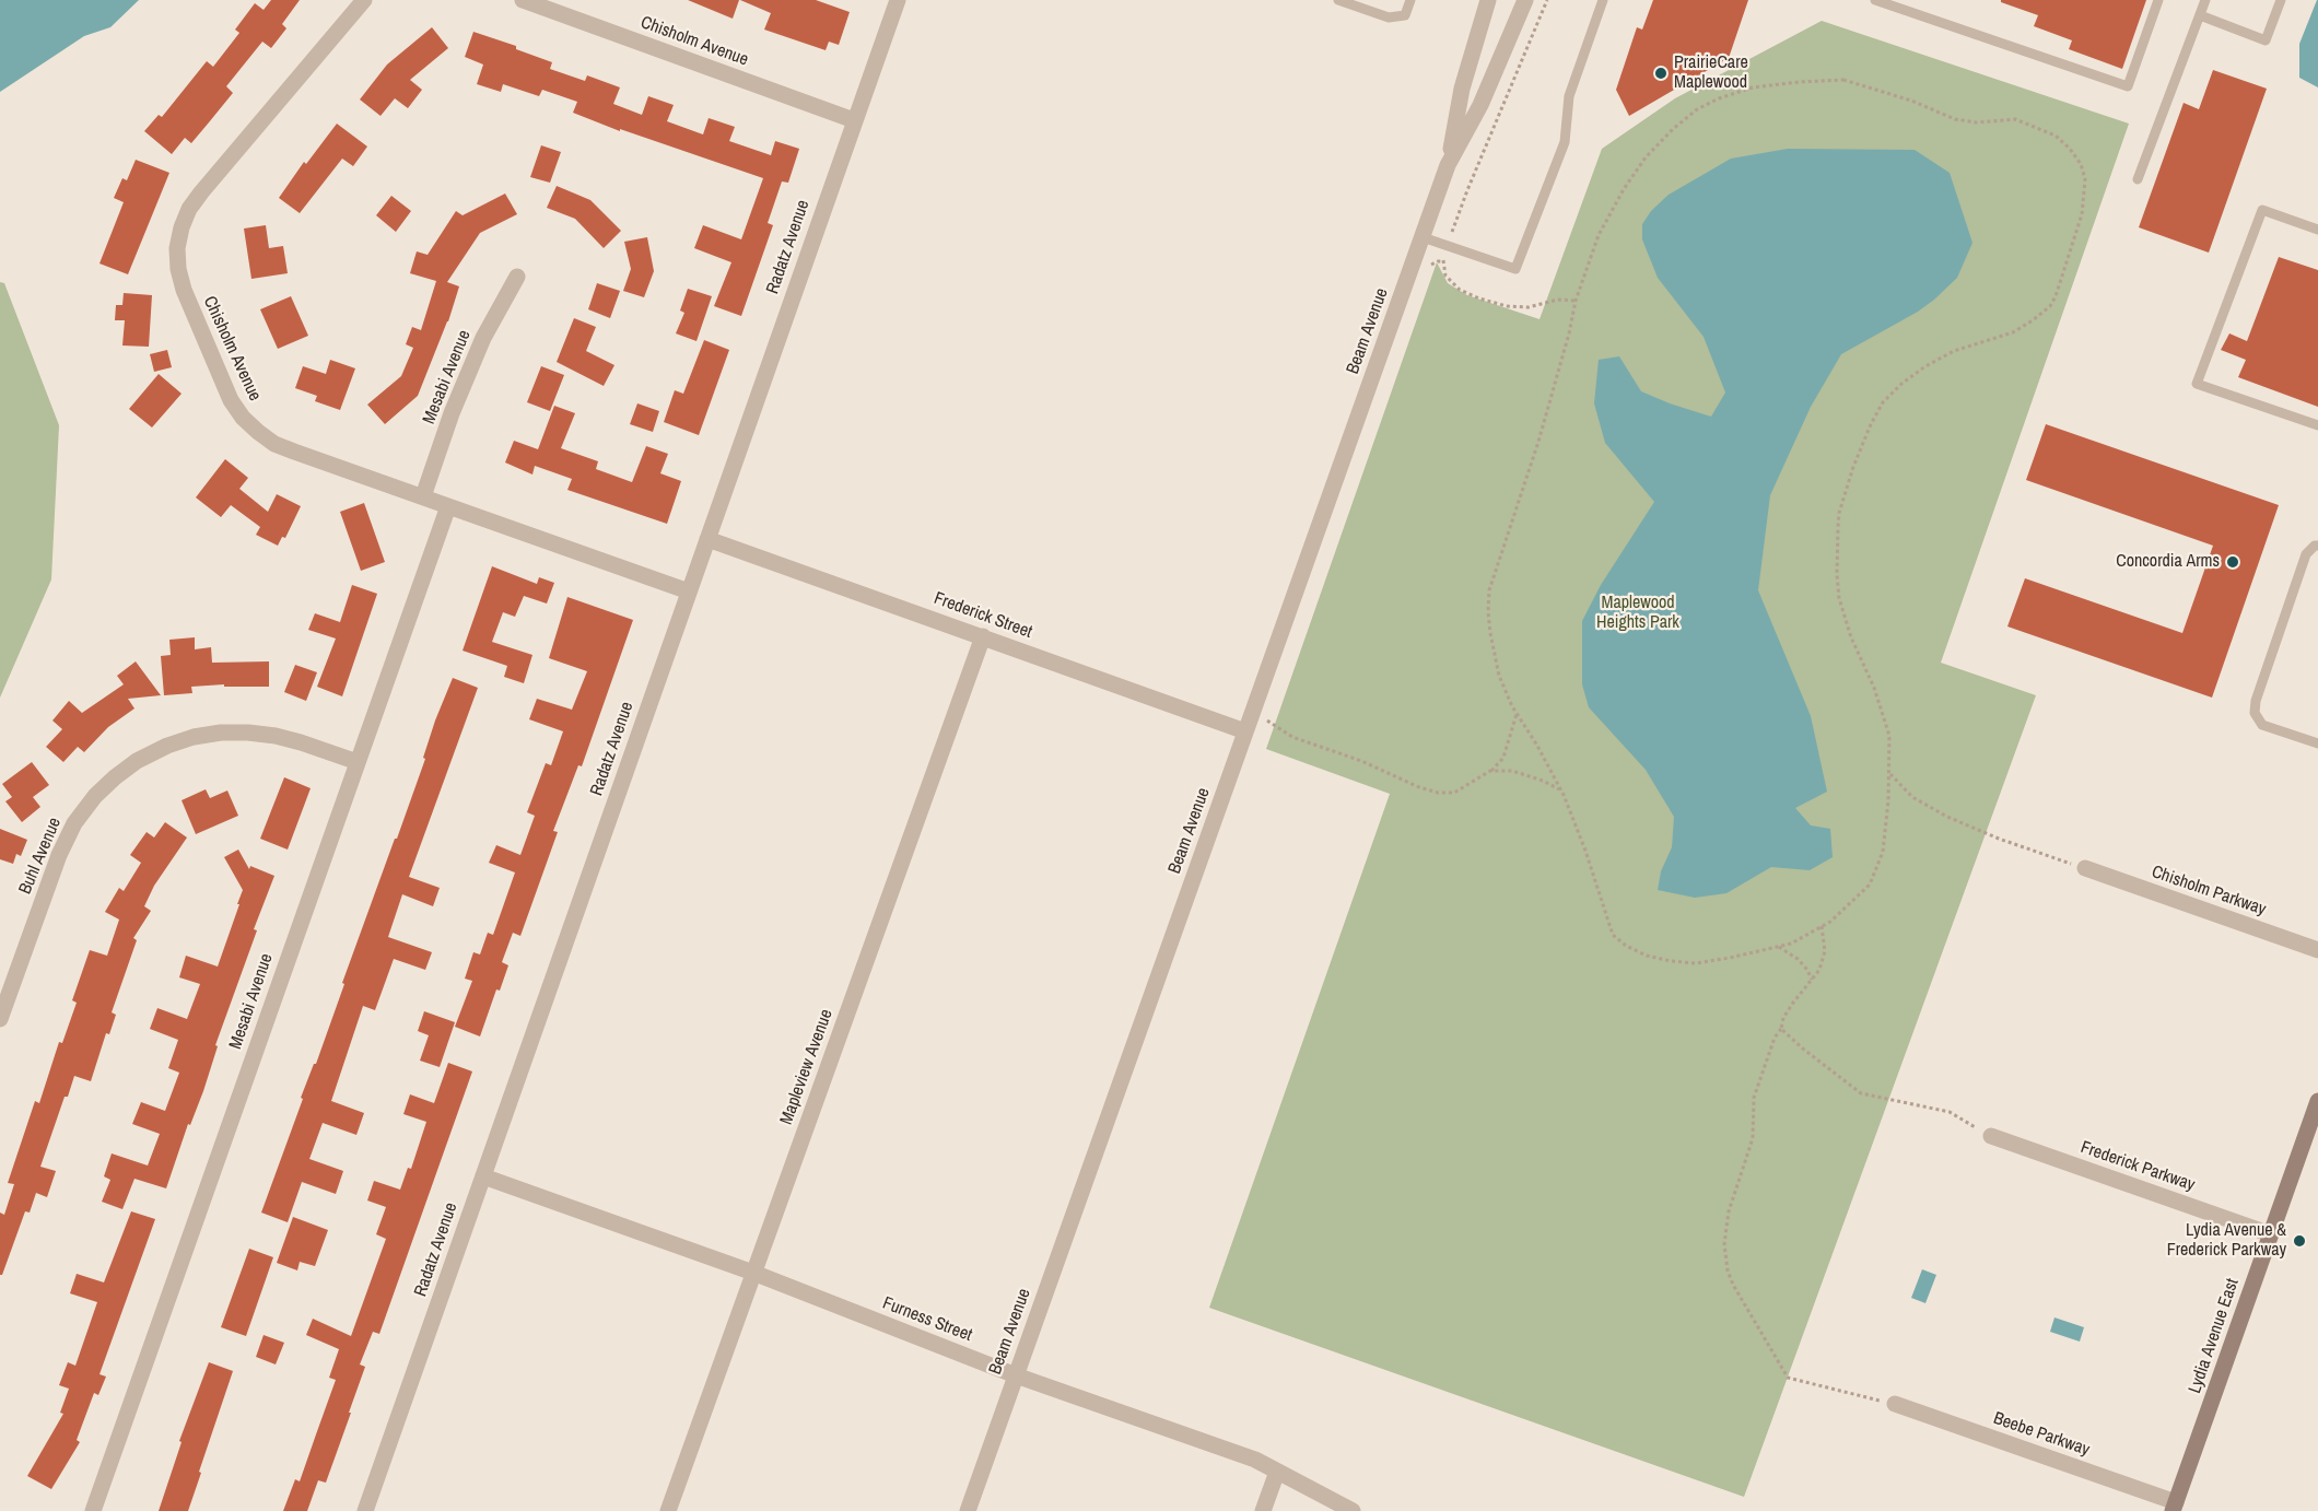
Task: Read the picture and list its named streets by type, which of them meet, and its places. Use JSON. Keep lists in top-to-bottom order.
{
  "streets": {
    "street": [
      "Chisholm Avenue",
      "Radatz Avenue",
      "Beam Avenue",
      "Mesabi Avenue",
      "Frederick Street",
      "Buhl Avenue",
      "Chisholm Parkway",
      "Mapleview Avenue",
      "Frederick Parkway",
      "Furness Street",
      "Lydia Avenue East",
      "Beebe Parkway"
    ]
  },
  "crossings": [
    ["Chisholm Avenue", "Radatz Avenue"],
    ["Chisholm Avenue", "Mesabi Avenue"],
    ["Radatz Avenue", "Frederick Street"],
    ["Radatz Avenue", "Furness Street"],
    ["Beam Avenue", "Frederick Street"],
    ["Beam Avenue", "Furness Street"],
    ["Mesabi Avenue", "Buhl Avenue"],
    ["Frederick Street", "Mapleview Avenue"],
    ["Mapleview Avenue", "Furness Street"],
    ["Frederick Parkway", "Lydia Avenue East"],
    ["Lydia Avenue East", "Beebe Parkway"]
  ],
  "parks": ["Maplewood Heights Park"],
  "places": ["PrairieCare Maplewood", "Concordia Arms", "Lydia Avenue & Frederick Parkway"]
}
